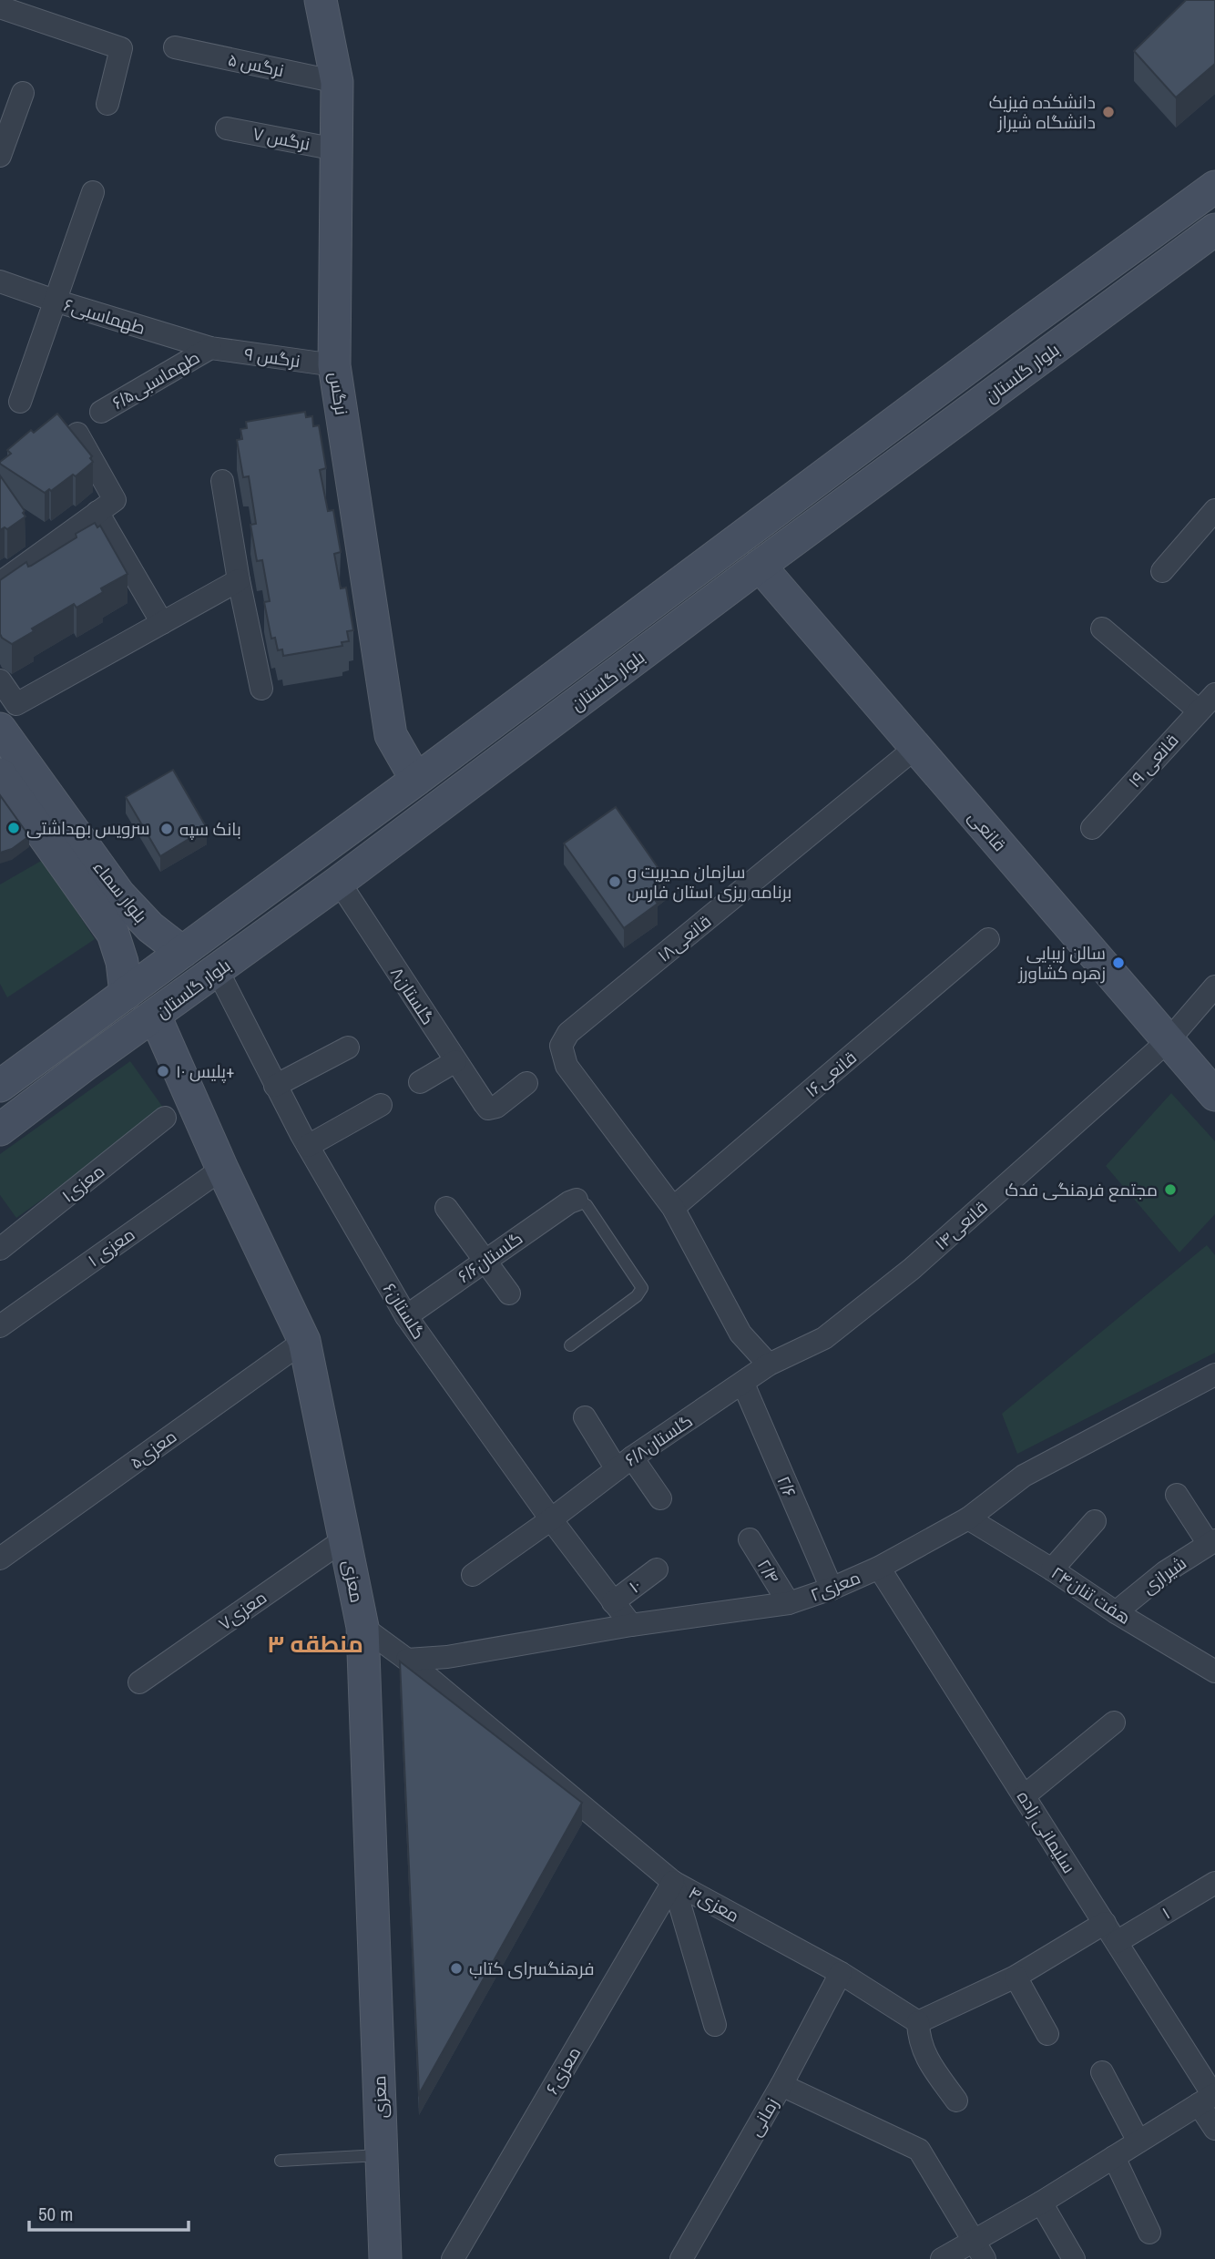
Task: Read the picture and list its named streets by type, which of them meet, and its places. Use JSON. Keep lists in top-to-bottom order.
{
  "streets": {
    "street": [
      "۵ نرگس",
      "۷ نرگس",
      "۶طهماسبی",
      "۹ نرگس",
      "بلوار گلستان",
      "۶/۵طهماسبی",
      "نرگس",
      "قانعی ۱۹",
      "قانعی",
      "بلوار سماء",
      "۱۸قانعی",
      "گلستان۸",
      "۱۶قانعی",
      "۱معزی",
      "۱۴قانعی",
      "معزی ۱",
      "۶/۶گلستان",
      "گلستان۶",
      "۶/۸گلستان",
      "۵معزی",
      "۲/۶",
      "۲/۴",
      "شیرازی",
      "معزی",
      "۱۰",
      "۲معزی",
      "هفت تنان۲۴",
      "۷معزی",
      "سلیمانی زاده",
      "۴معزی",
      "۱",
      "۶معزی",
      "زمانی"
    ]
  },
  "crossings": [
    ["۵ نرگس", "نرگس"],
    ["۷ نرگس", "نرگس"],
    ["۶طهماسبی", "۹ نرگس"],
    ["۶طهماسبی", "۶/۵طهماسبی"],
    ["۹ نرگس", "۶/۵طهماسبی"],
    ["۹ نرگس", "نرگس"],
    ["بلوار گلستان", "نرگس"],
    ["بلوار گلستان", "قانعی"],
    ["بلوار گلستان", "بلوار سماء"],
    ["بلوار گلستان", "گلستان۸"],
    ["بلوار گلستان", "گلستان۶"],
    ["بلوار گلستان", "معزی"],
    ["قانعی", "۱۸قانعی"],
    ["قانعی", "۱۴قانعی"],
    ["۱۸قانعی", "۱۶قانعی"],
    ["۱۴قانعی", "۶/۸گلستان"],
    ["معزی ۱", "معزی"],
    ["۶/۶گلستان", "گلستان۶"],
    ["گلستان۶", "۶/۸گلستان"],
    ["گلستان۶", "۱۰"],
    ["گلستان۶", "۲معزی"],
    ["۶/۸گلستان", "۲/۶"],
    ["۵معزی", "معزی"],
    ["۲/۶", "۲معزی"],
    ["۲/۴", "۲معزی"],
    ["شیرازی", "هفت تنان۲۴"],
    ["معزی", "۷معزی"],
    ["معزی", "۴معزی"],
    ["۲معزی", "هفت تنان۲۴"],
    ["۲معزی", "سلیمانی زاده"],
    ["۲معزی", "۴معزی"],
    ["سلیمانی زاده", "۱"],
    ["۴معزی", "۶معزی"],
    ["۴معزی", "زمانی"]
  ],
  "districts": ["منطقه ۳"],
  "places": [
    "دانشکده فیزیک دانشگاه شیراز",
    "سرویس بهداشتی",
    "بانک سپه",
    "سازمان مدیریت و برنامه ریزی استان فارس",
    "سالن زیبایی زهره کشاورز",
    "پلیس ۱۰+",
    "مجتمع فرهنگی فدک",
    "فرهنگسرای کتاب"
  ],
  "scale_bar": "50 m"
}
